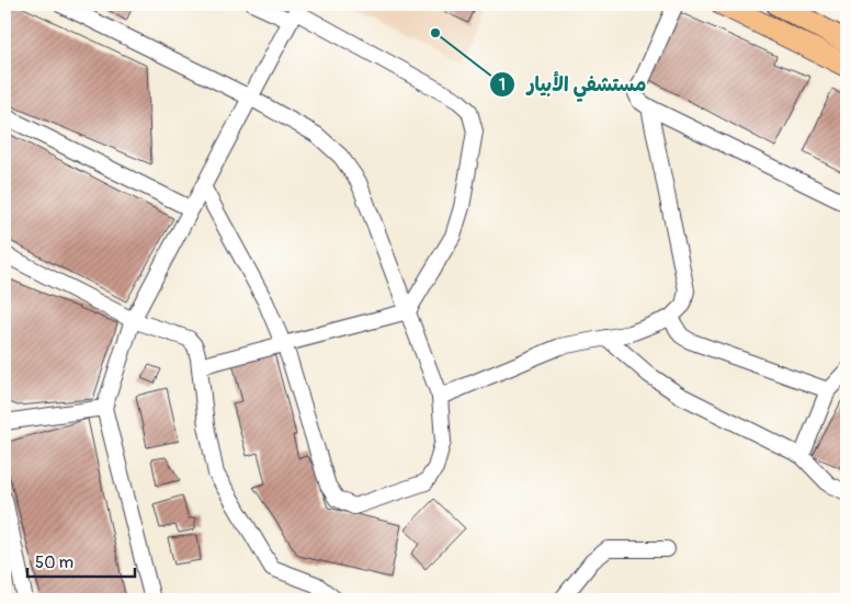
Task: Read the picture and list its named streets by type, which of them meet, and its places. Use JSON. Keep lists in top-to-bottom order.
{
  "places": ["مستشفي الأبيار"],
  "scale_bar": "50 m"
}
